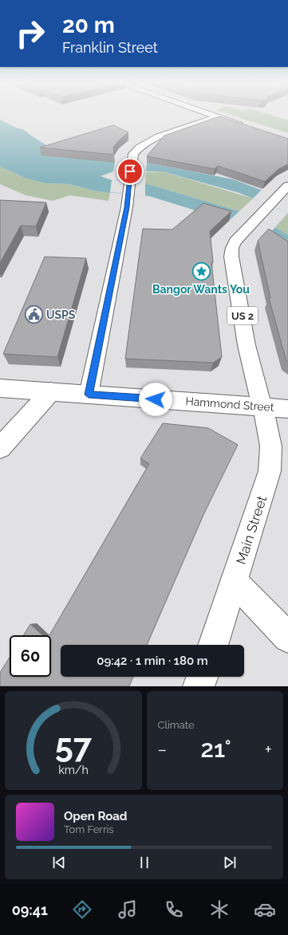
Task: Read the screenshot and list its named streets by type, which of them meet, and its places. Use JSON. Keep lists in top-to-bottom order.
{
  "streets": {
    "street": ["US 2", "Hammond Street", "Main Street"]
  },
  "crossings": [
    ["US 2", "Hammond Street"],
    ["US 2", "Main Street"],
    ["Hammond Street", "Main Street"]
  ],
  "places": {
    "place": ["Bangor Wants You"],
    "public building": ["USPS"]
  },
  "page": {
    "turn": ["20 m", "Franklin Street"],
    "limit": "60",
    "trip": "09:42 · 1 min · 180 m",
    "tile": "Climate",
    "heat": ["−", "21°", "+"],
    "song": ["Open Road", "Tom Ferris"],
    "tabs": "09:41",
    "gauge": ["57", "km/h"]
  }
}
